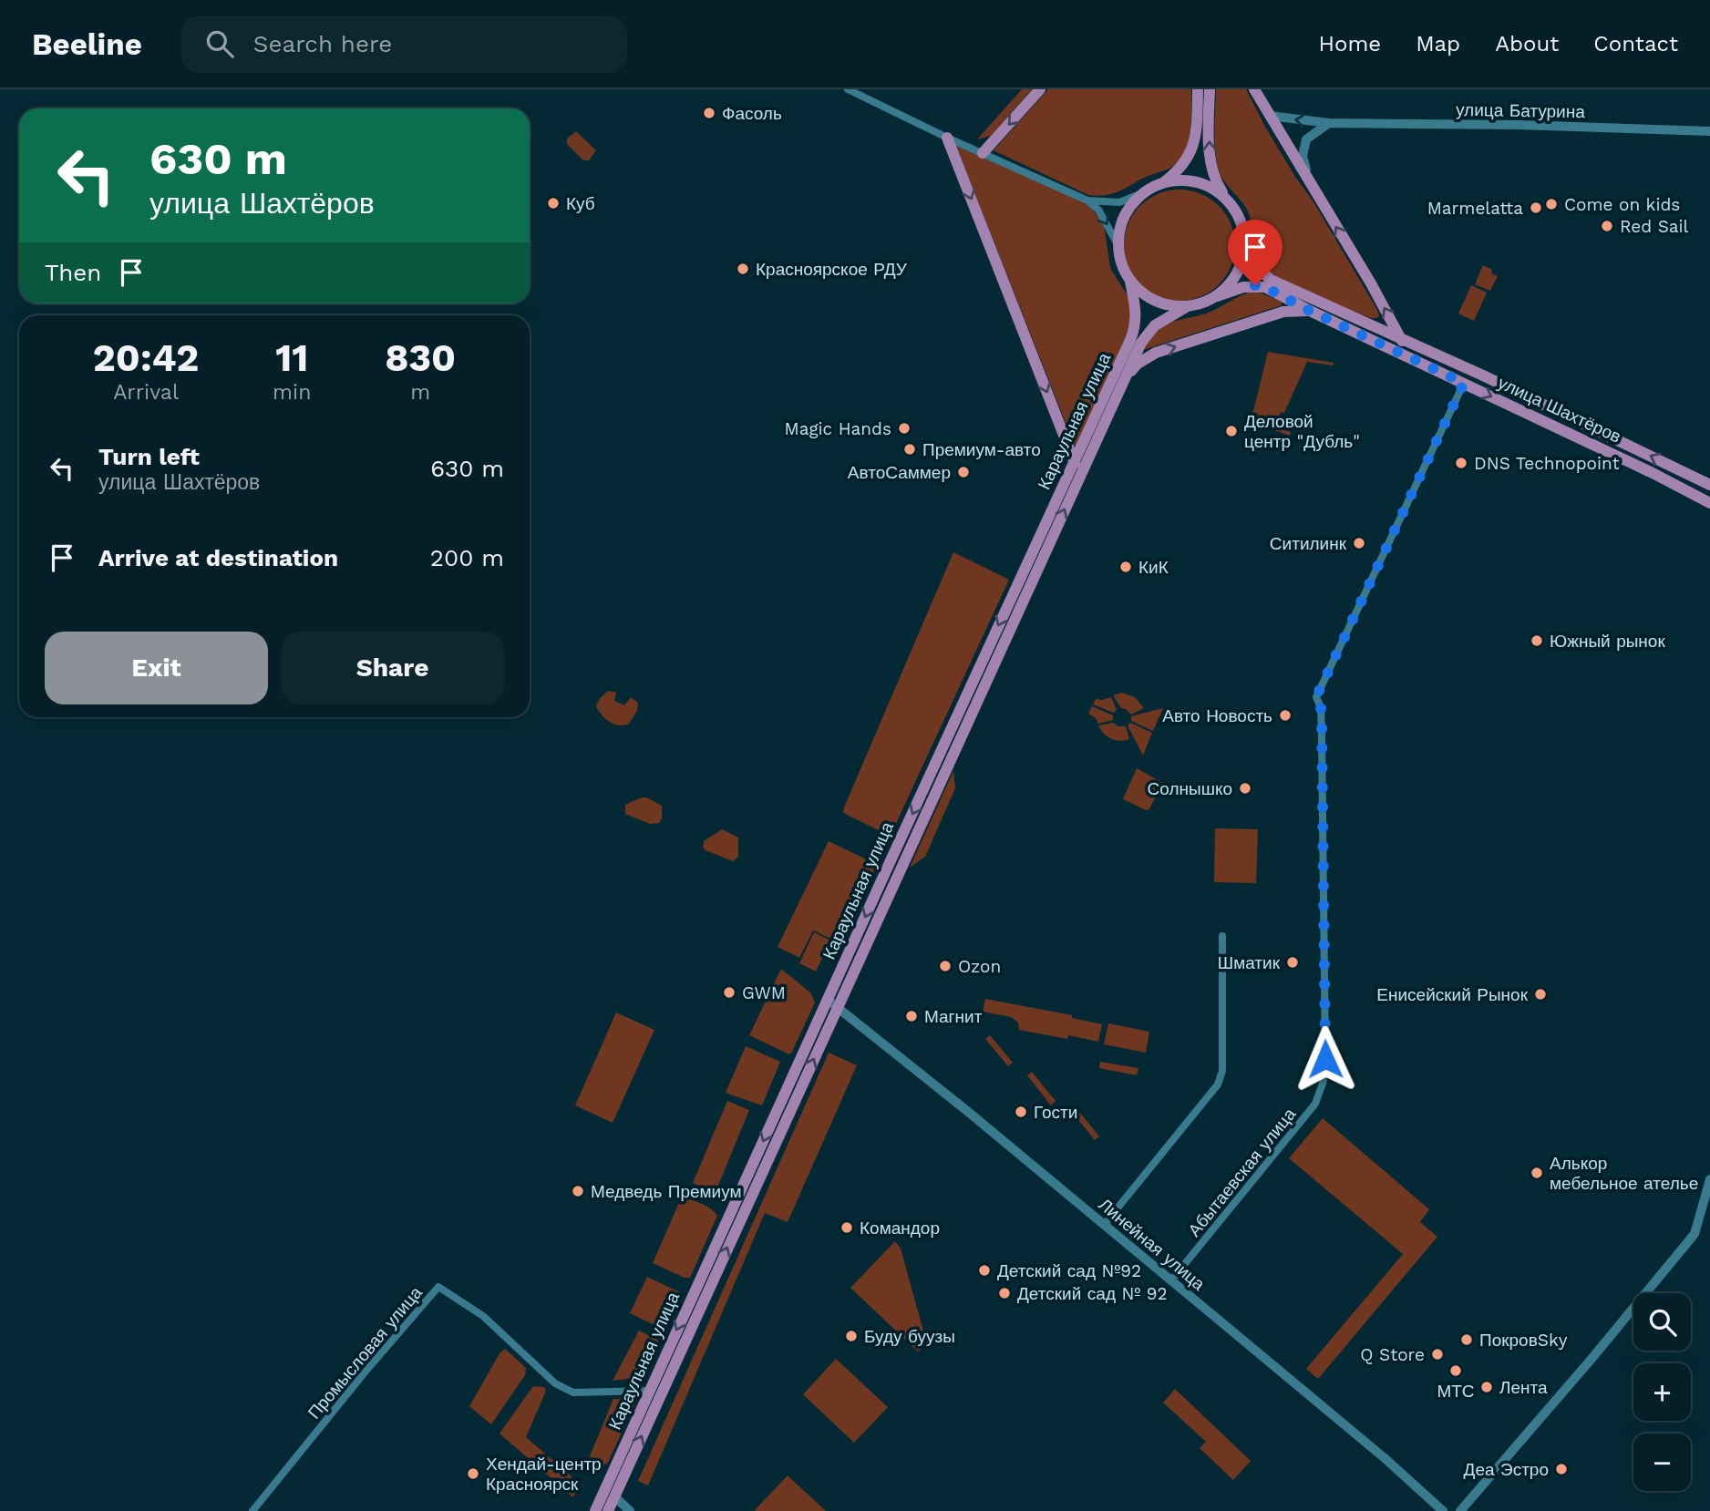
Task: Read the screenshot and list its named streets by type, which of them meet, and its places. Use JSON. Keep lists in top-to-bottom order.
{
  "streets": {
    "main road": ["улица Шахтёров", "Караульная улица"],
    "street": [
      "улица Батурина",
      "Абытаевская улица",
      "Линейная улица",
      "Промысловая улица"
    ]
  },
  "crossings": [
    ["улица Шахтёров", "Караульная улица"],
    ["улица Шахтёров", "Абытаевская улица"],
    ["Караульная улица", "Линейная улица"],
    ["Караульная улица", "Промысловая улица"],
    ["Абытаевская улица", "Линейная улица"]
  ],
  "places": [
    "Фасоль",
    "Куб",
    "Come on kids",
    "Marmelatta",
    "Red Sail",
    "Красноярское РДУ",
    "Magic Hands",
    "Деловой центр \"Дубль\"",
    "Премиум-авто",
    "DNS Technopoint",
    "АвтоСаммер",
    "Ситилинк",
    "КиК",
    "Южный рынок",
    "Авто Новость",
    "Солнышко",
    "Шматик",
    "Ozon",
    "GWM",
    "Енисейский Рынок",
    "Магнит",
    "Гости",
    "Алькор мебельное ателье",
    "Медведь Премиум",
    "Командор",
    "Детский сад №92",
    "Детский сад № 92",
    "Буду буузы",
    "ПокровSky",
    "Q Store",
    "МТС",
    "Лента",
    "Деа Эстро",
    "Хендай-центр Красноярск"
  ],
  "page": {
    "header": "Beeline",
    "search": "Search here",
    "nav": [
      "Home",
      "Map",
      "About",
      "Contact"
    ],
    "turn": ["630 m", "улица Шахтёров"],
    "then": "Then",
    "eta": [
      "20:42",
      "Arrival",
      "11",
      "min",
      "830",
      "m"
    ],
    "list": [
      {
        "name": "Turn left",
        "note": "улица Шахтёров",
        "value": "630 m"
      },
      {
        "name": "Arrive at destination",
        "value": "200 m"
      }
    ],
    "buttons": ["Exit", "Share"],
    "map_buttons": ["+", "−"]
  }
}
